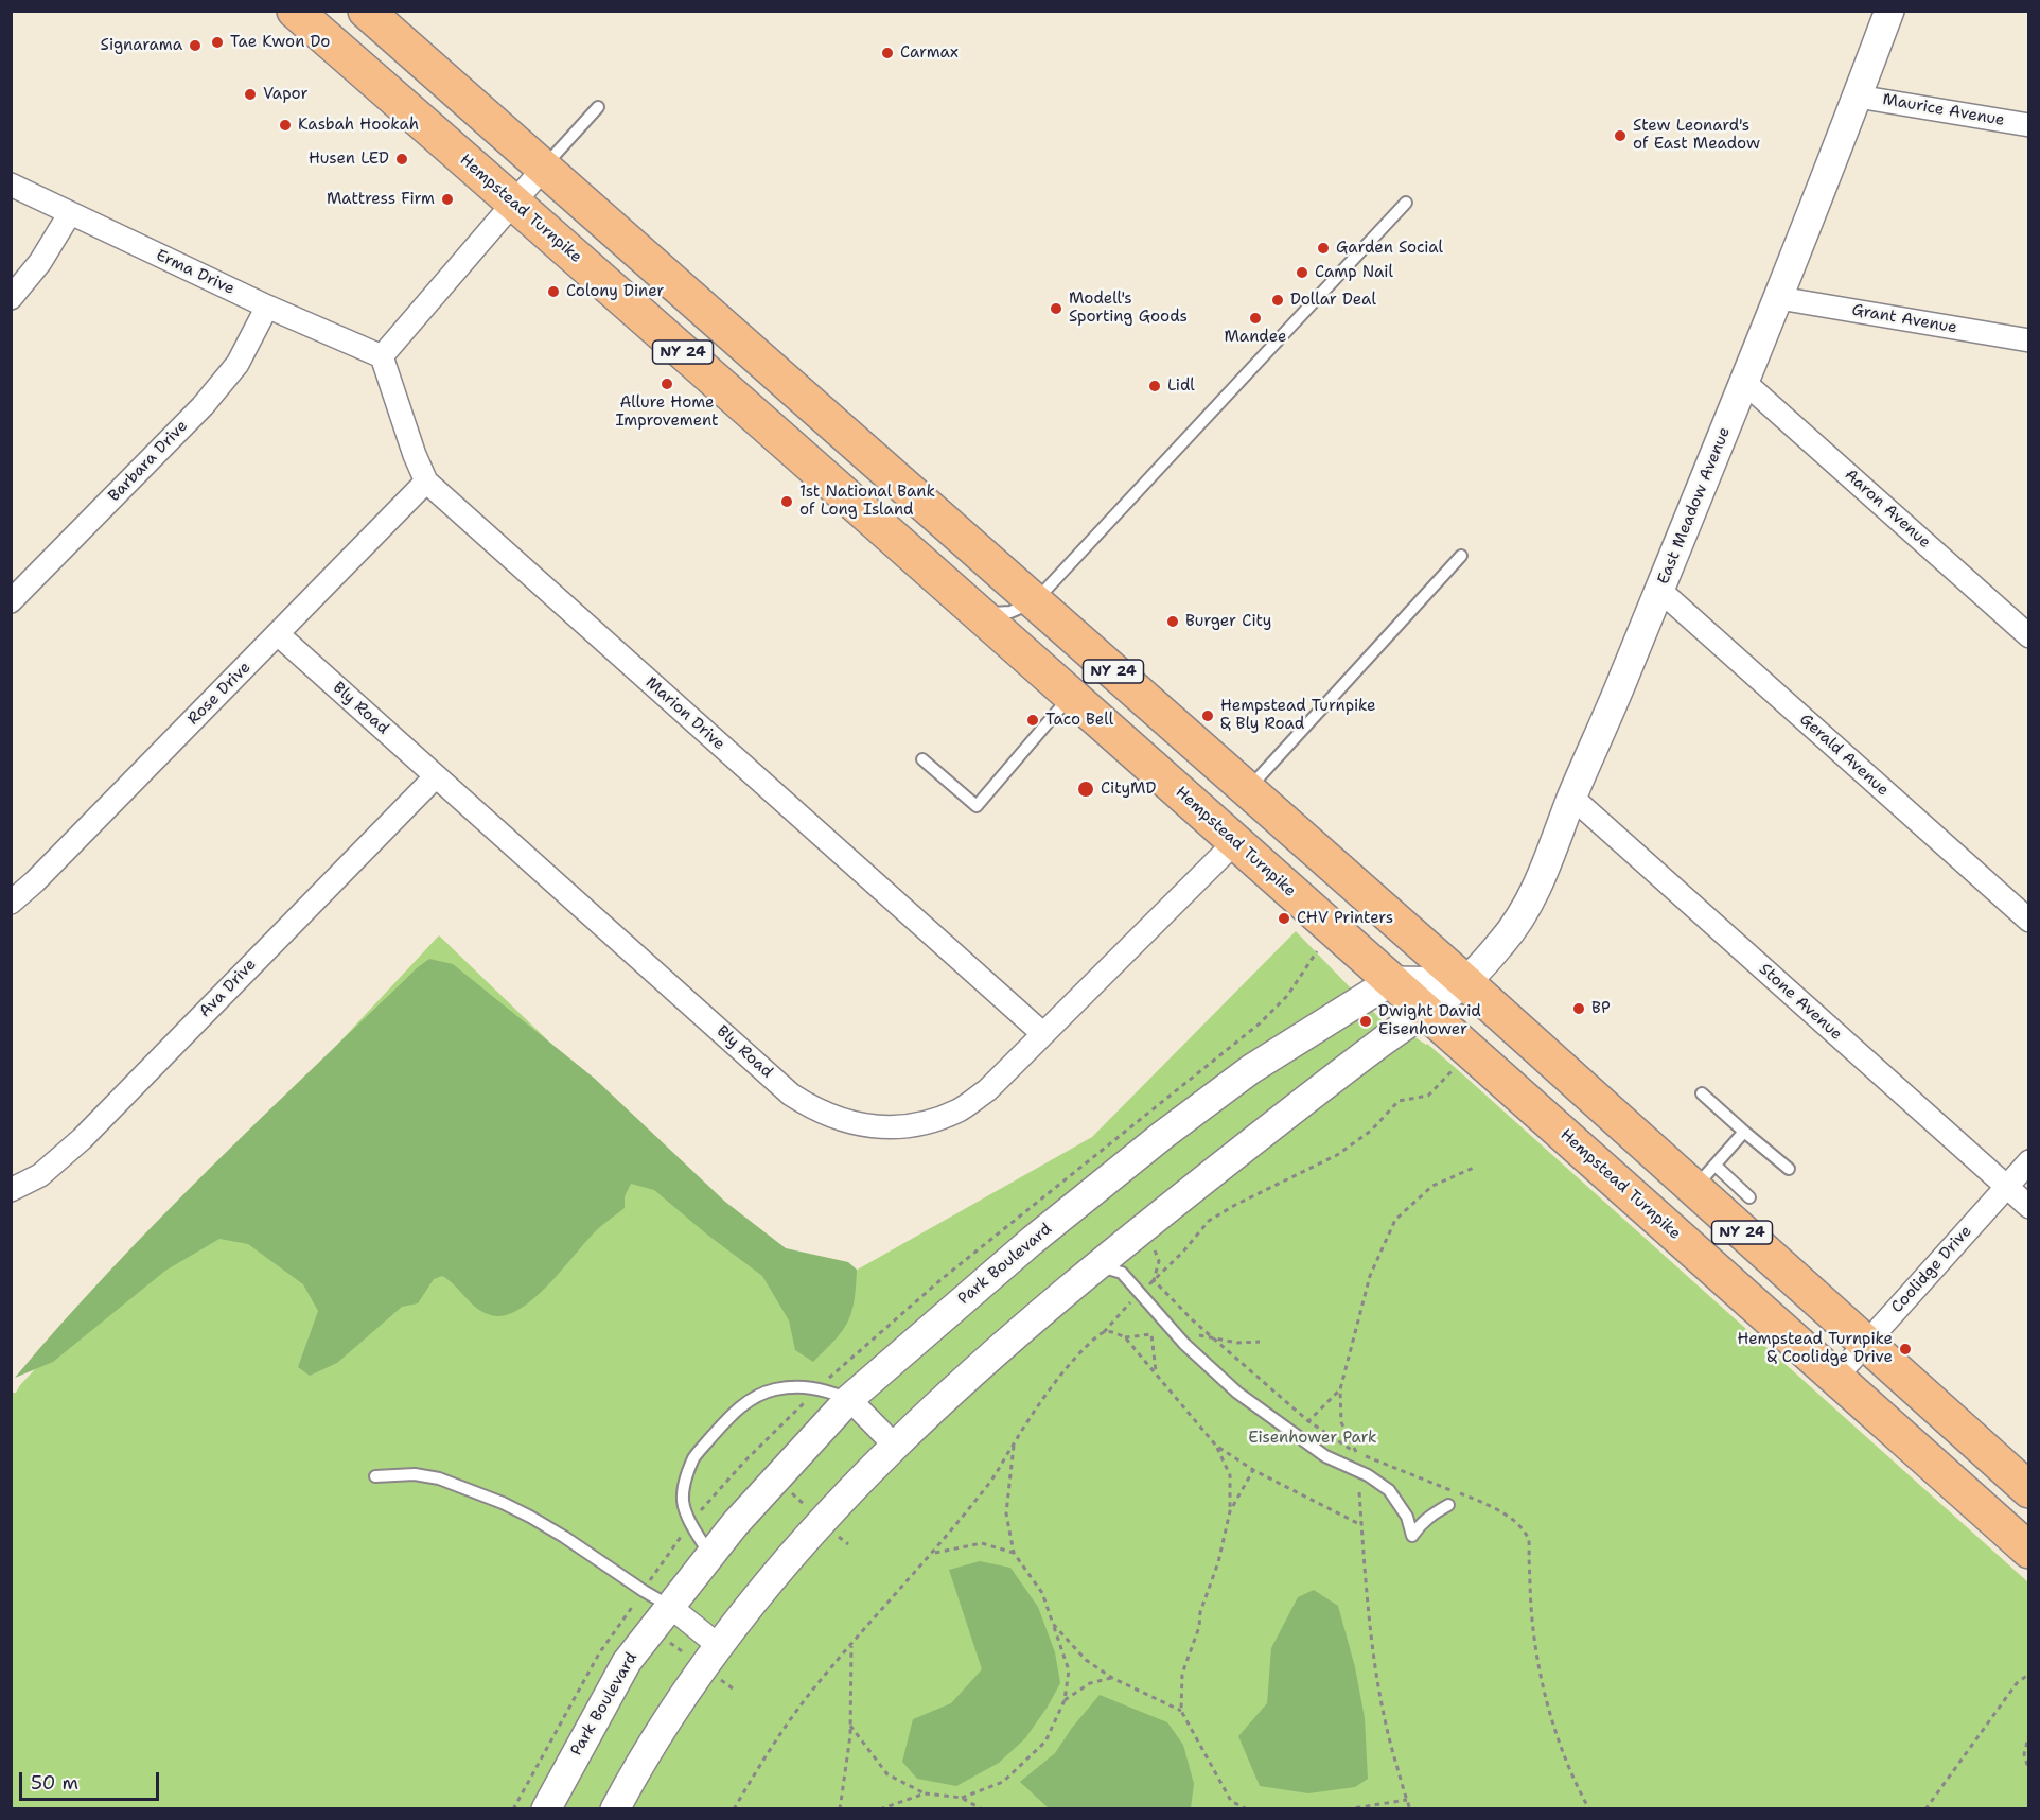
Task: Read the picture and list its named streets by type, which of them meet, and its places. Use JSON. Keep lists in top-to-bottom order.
{
  "streets": {
    "main road": ["Hempstead Turnpike", "NY 24"],
    "street": [
      "Maurice Avenue",
      "Erma Drive",
      "Grant Avenue",
      "Barbara Drive",
      "East Meadow Avenue",
      "Aaron Avenue",
      "Rose Drive",
      "Bly Road",
      "Marion Drive",
      "Gerald Avenue",
      "Ava Drive",
      "Stone Avenue",
      "Park Boulevard",
      "Coolidge Drive"
    ]
  },
  "crossings": [
    ["Maurice Avenue", "East Meadow Avenue"],
    ["Hempstead Turnpike", "East Meadow Avenue"],
    ["Hempstead Turnpike", "Bly Road"],
    ["Hempstead Turnpike", "Park Boulevard"],
    ["Hempstead Turnpike", "Coolidge Drive"],
    ["Erma Drive", "Barbara Drive"],
    ["Erma Drive", "Marion Drive"],
    ["Grant Avenue", "East Meadow Avenue"],
    ["NY 24", "East Meadow Avenue"],
    ["NY 24", "Coolidge Drive"],
    ["East Meadow Avenue", "Aaron Avenue"],
    ["East Meadow Avenue", "Gerald Avenue"],
    ["East Meadow Avenue", "Stone Avenue"],
    ["Rose Drive", "Bly Road"],
    ["Rose Drive", "Marion Drive"],
    ["Bly Road", "Marion Drive"],
    ["Bly Road", "Ava Drive"],
    ["Stone Avenue", "Coolidge Drive"]
  ],
  "parks": ["Eisenhower Park"],
  "places": [
    "Tae Kwon Do",
    "Signarama",
    "Carmax",
    "Vapor",
    "Kasbah Hookah",
    "Stew Leonard's of East Meadow",
    "Husen LED",
    "Mattress Firm",
    "Garden Social",
    "Camp Nail",
    "Colony Diner",
    "Dollar Deal",
    "Modell's Sporting Goods",
    "Mandee",
    "Allure Home Improvement",
    "Lidl",
    "1st National Bank of Long Island",
    "Burger City",
    "Hempstead Turnpike & Bly Road",
    "Taco Bell",
    "CityMD",
    "CHV Printers",
    "BP",
    "Dwight David Eisenhower",
    "Hempstead Turnpike & Coolidge Drive"
  ],
  "scale_bar": "50 m"
}
